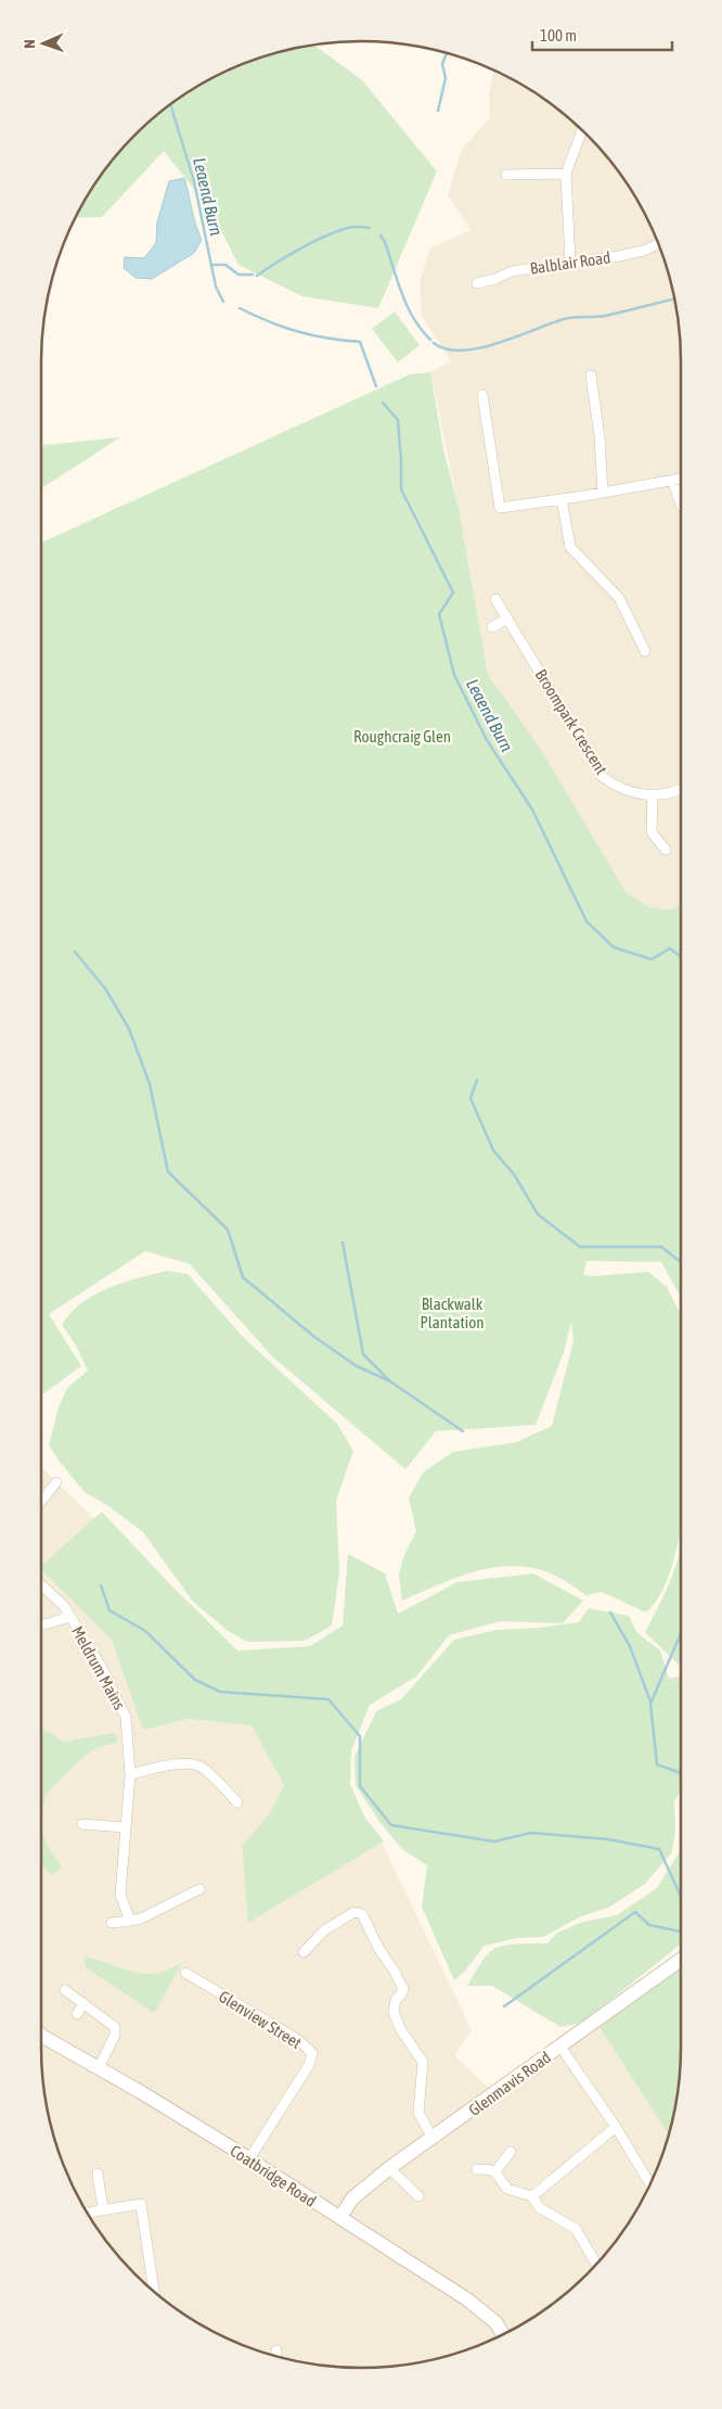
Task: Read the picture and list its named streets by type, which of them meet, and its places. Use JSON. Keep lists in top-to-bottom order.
{
  "streets": {
    "main road": ["Glenmavis Road", "Coatbridge Road"],
    "street": [
      "Balblair Road",
      "Broompark Crescent",
      "Meldrum Mains",
      "Glenview Street"
    ]
  },
  "crossings": [
    ["Glenview Street", "Coatbridge Road"],
    ["Glenmavis Road", "Coatbridge Road"]
  ],
  "water": ["Leaend Burn"],
  "parks": ["Roughcraig Glen", "Blackwalk Plantation"],
  "scale_bar": "100 m",
  "north": "left"
}
